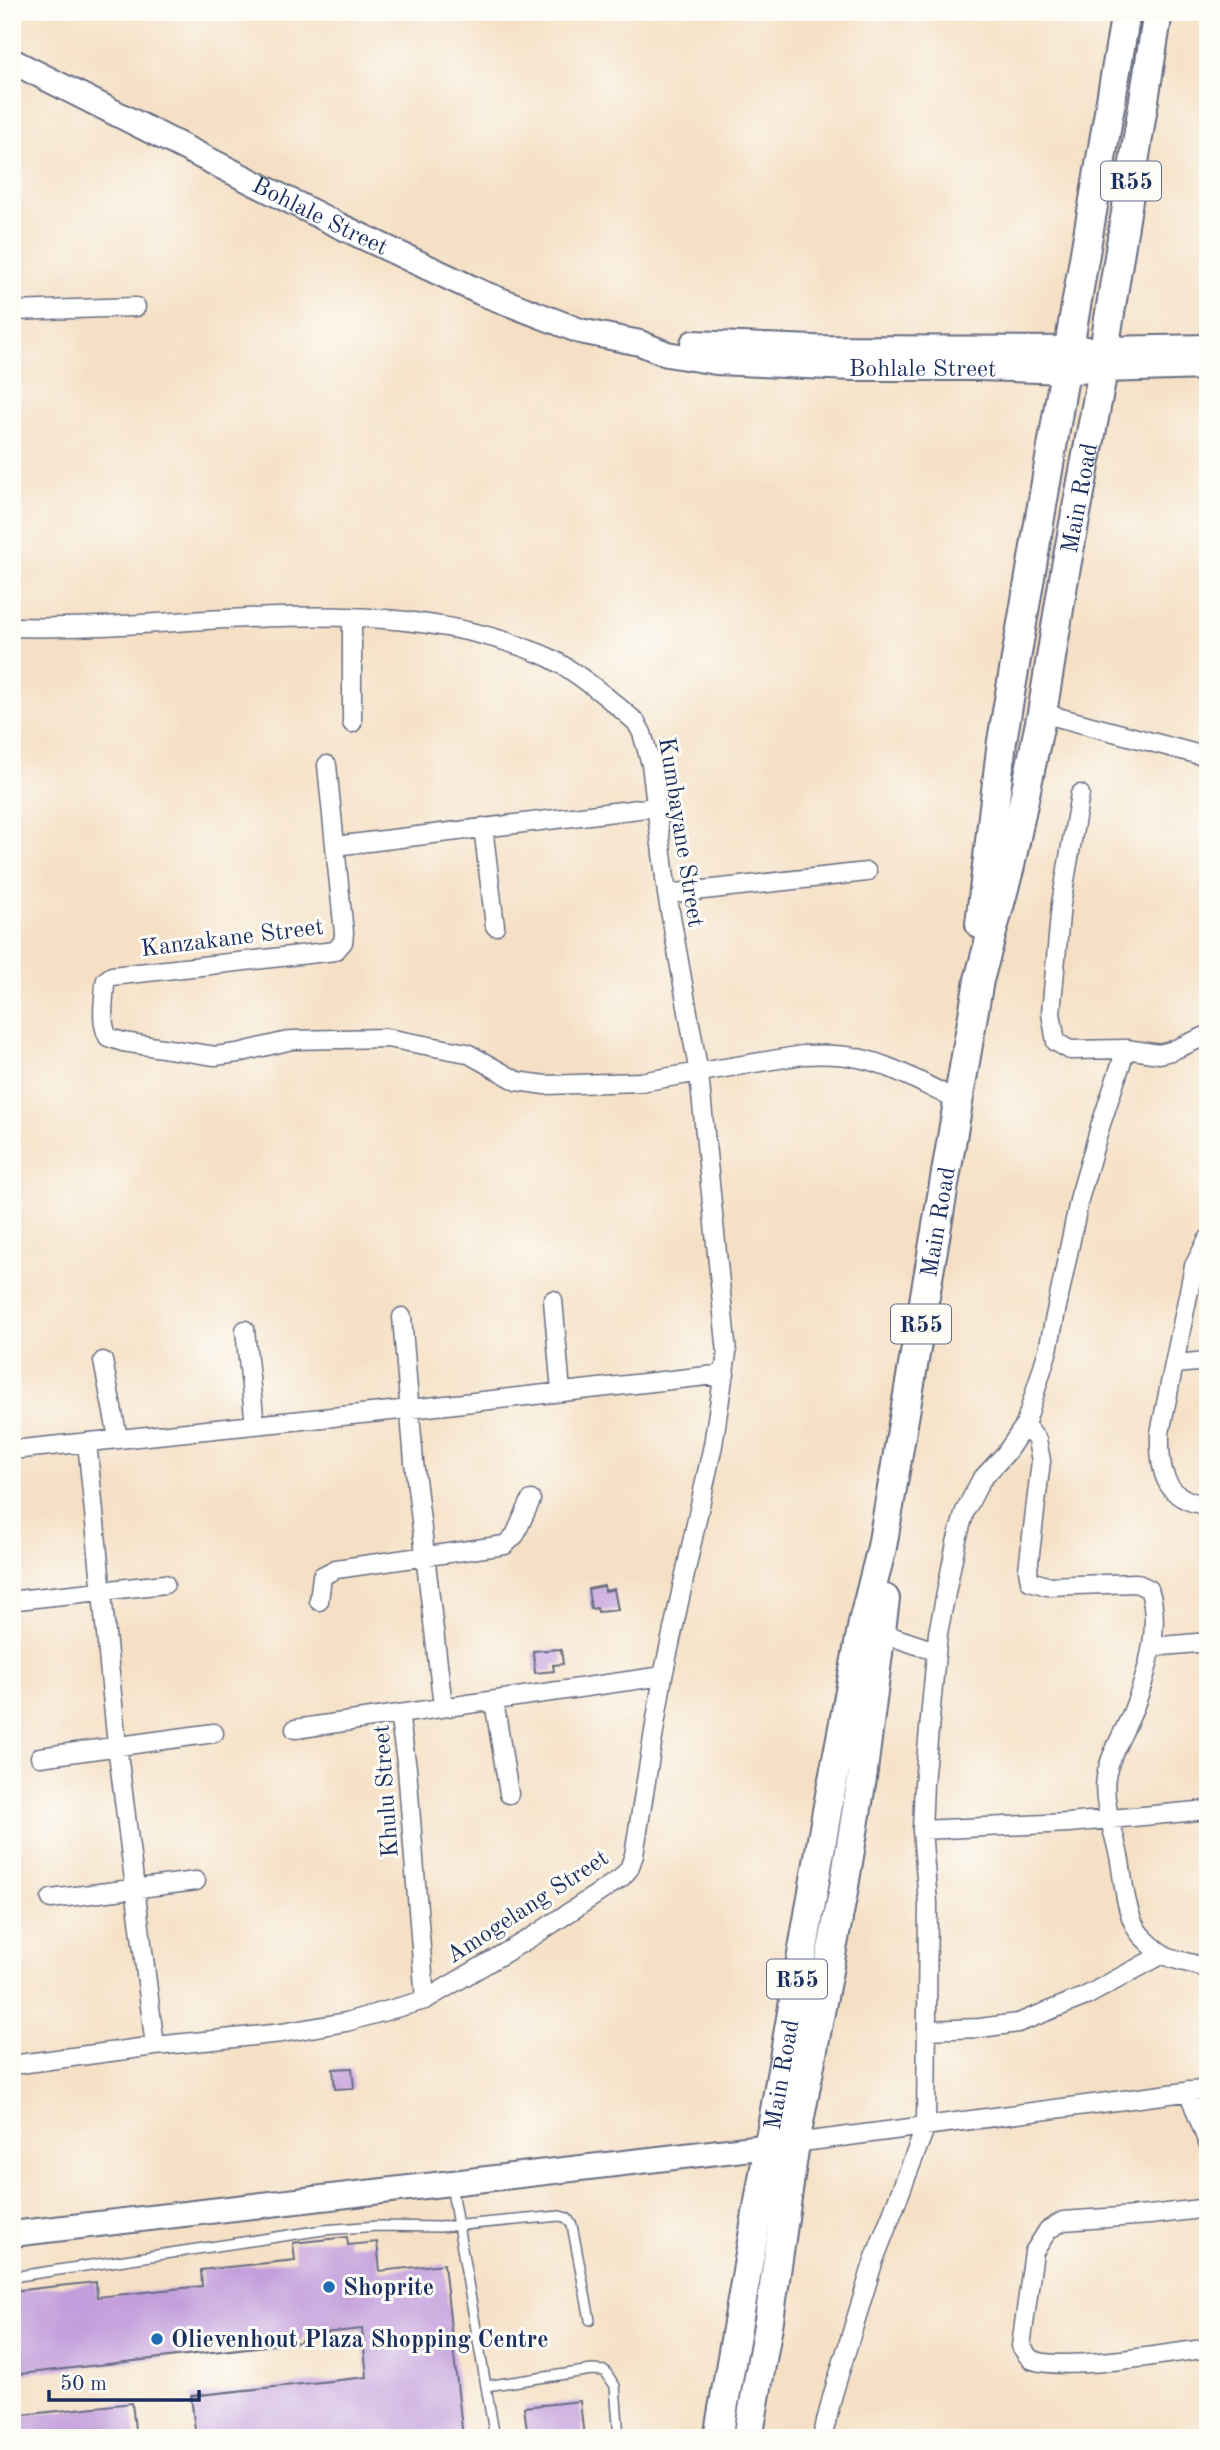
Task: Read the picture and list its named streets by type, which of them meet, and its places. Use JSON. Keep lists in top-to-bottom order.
{
  "streets": {
    "main road": ["R55", "Main Road"],
    "street": [
      "Bohlale Street",
      "Kumbayane Street",
      "Kanzakane Street",
      "Khulu Street",
      "Amogelang Street"
    ]
  },
  "crossings": [
    ["Bohlale Street", "Main Road"],
    ["Kumbayane Street", "Kanzakane Street"],
    ["Kumbayane Street", "Amogelang Street"],
    ["Khulu Street", "Amogelang Street"]
  ],
  "places": ["Shoprite", "Olievenhout Plaza Shopping Centre"],
  "scale_bar": "50 m"
}
